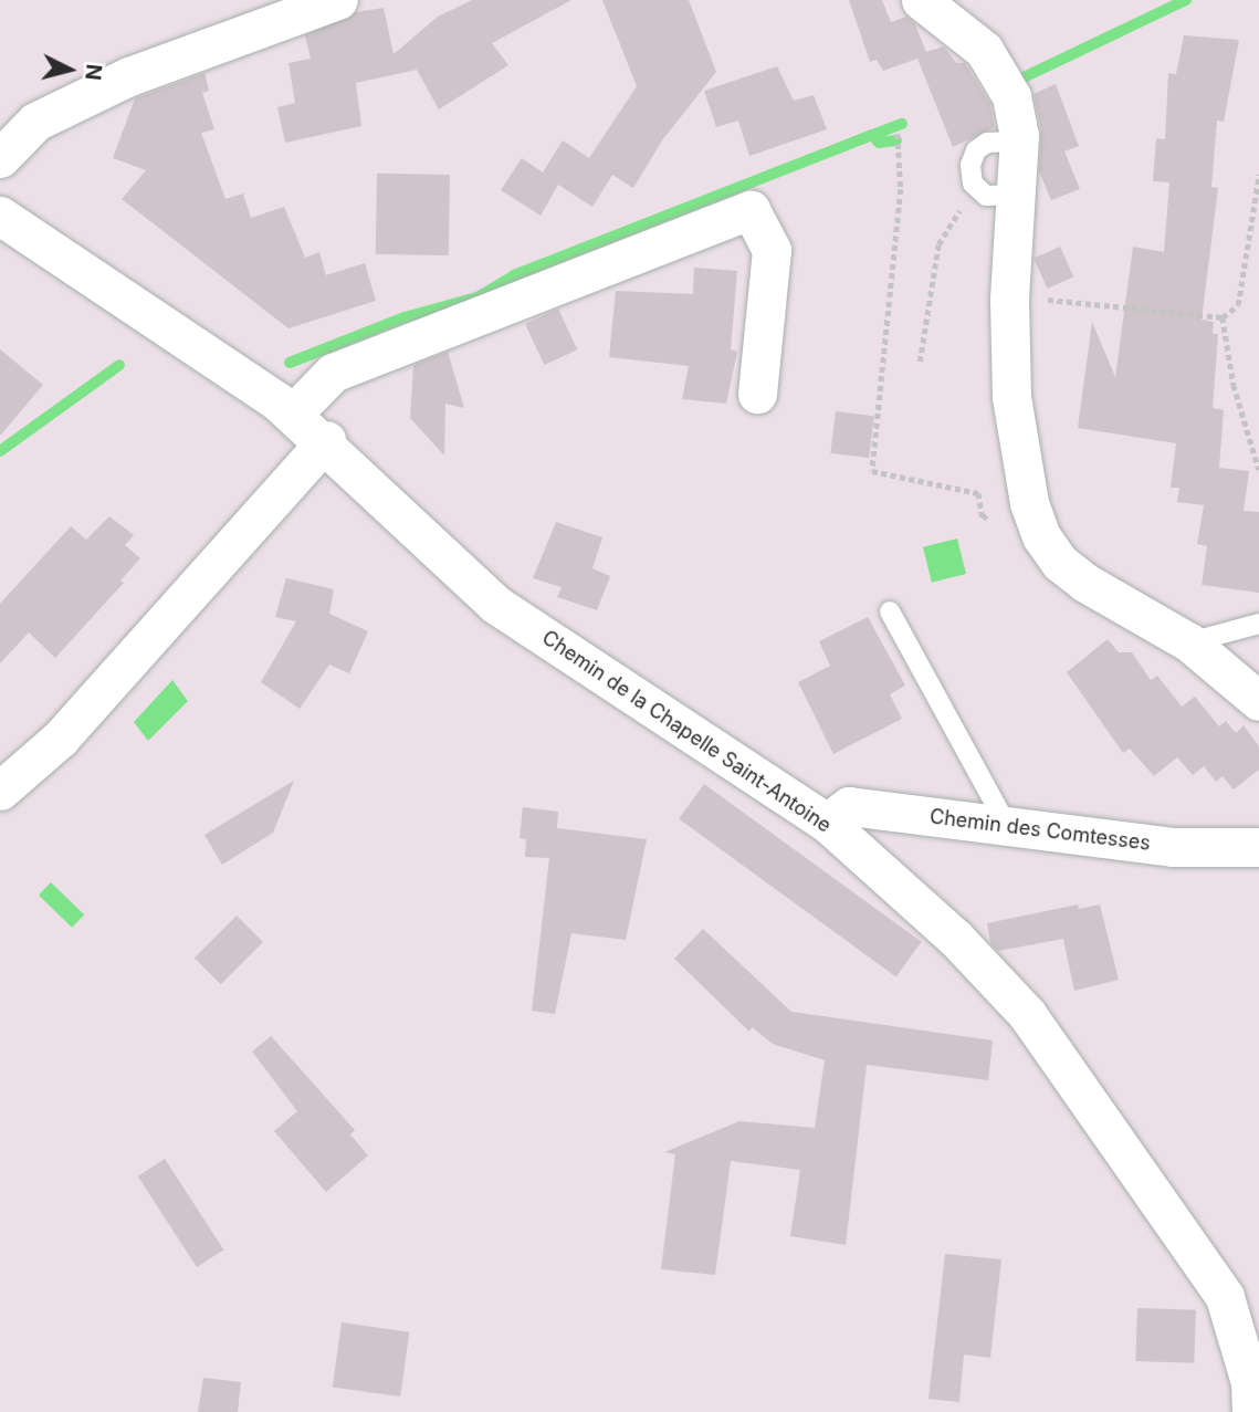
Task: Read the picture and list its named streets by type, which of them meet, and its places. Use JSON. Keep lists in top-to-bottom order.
{
  "streets": {
    "street": ["Chemin de la Chapelle Saint-Antoine", "Chemin des Comtesses"]
  },
  "crossings": [
    ["Chemin de la Chapelle Saint-Antoine", "Chemin des Comtesses"]
  ],
  "north": "right"
}
